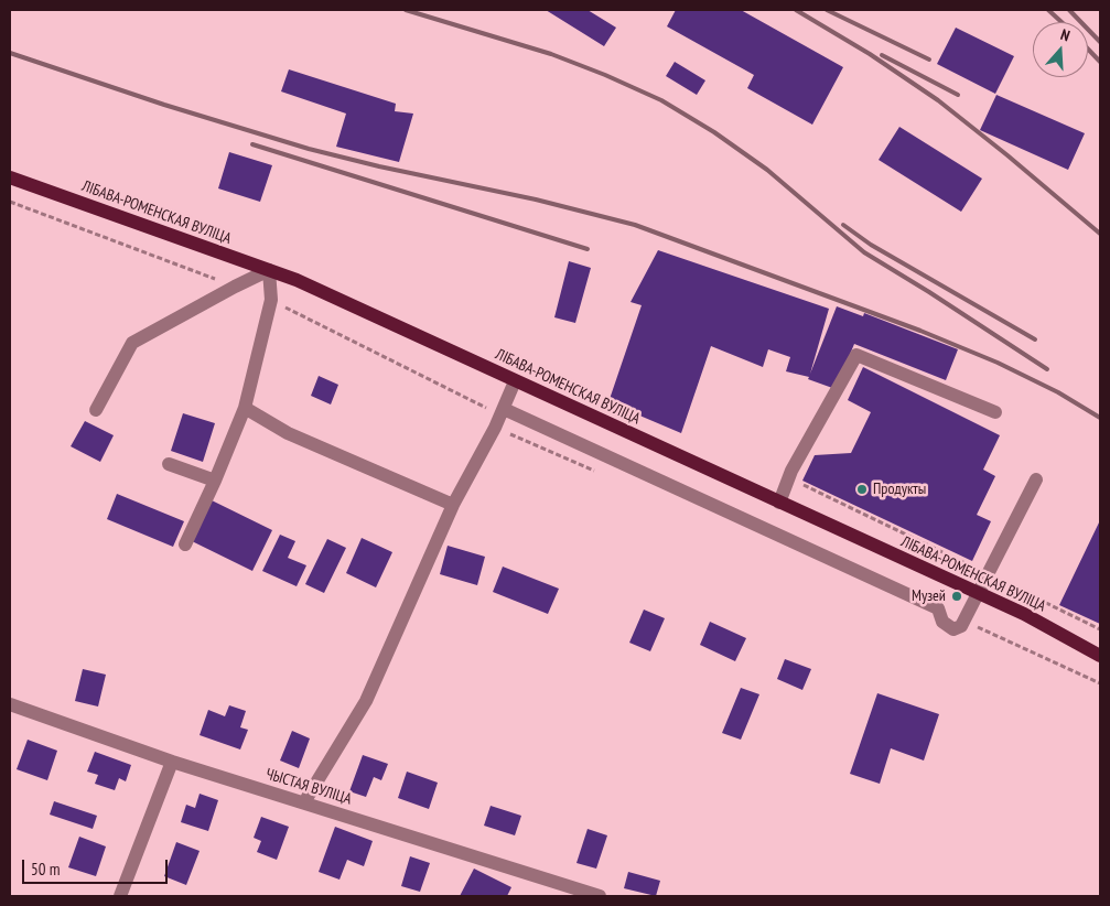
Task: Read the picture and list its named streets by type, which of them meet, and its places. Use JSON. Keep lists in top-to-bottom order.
{
  "streets": {
    "main road": ["ЛІБАВА-РОМЕНСКАЯ ВУЛІЦА"],
    "street": ["ЧЫСТАЯ ВУЛІЦА"]
  },
  "places": ["Продукты", "Музей"],
  "scale_bar": "50 m",
  "north": "top"
}
